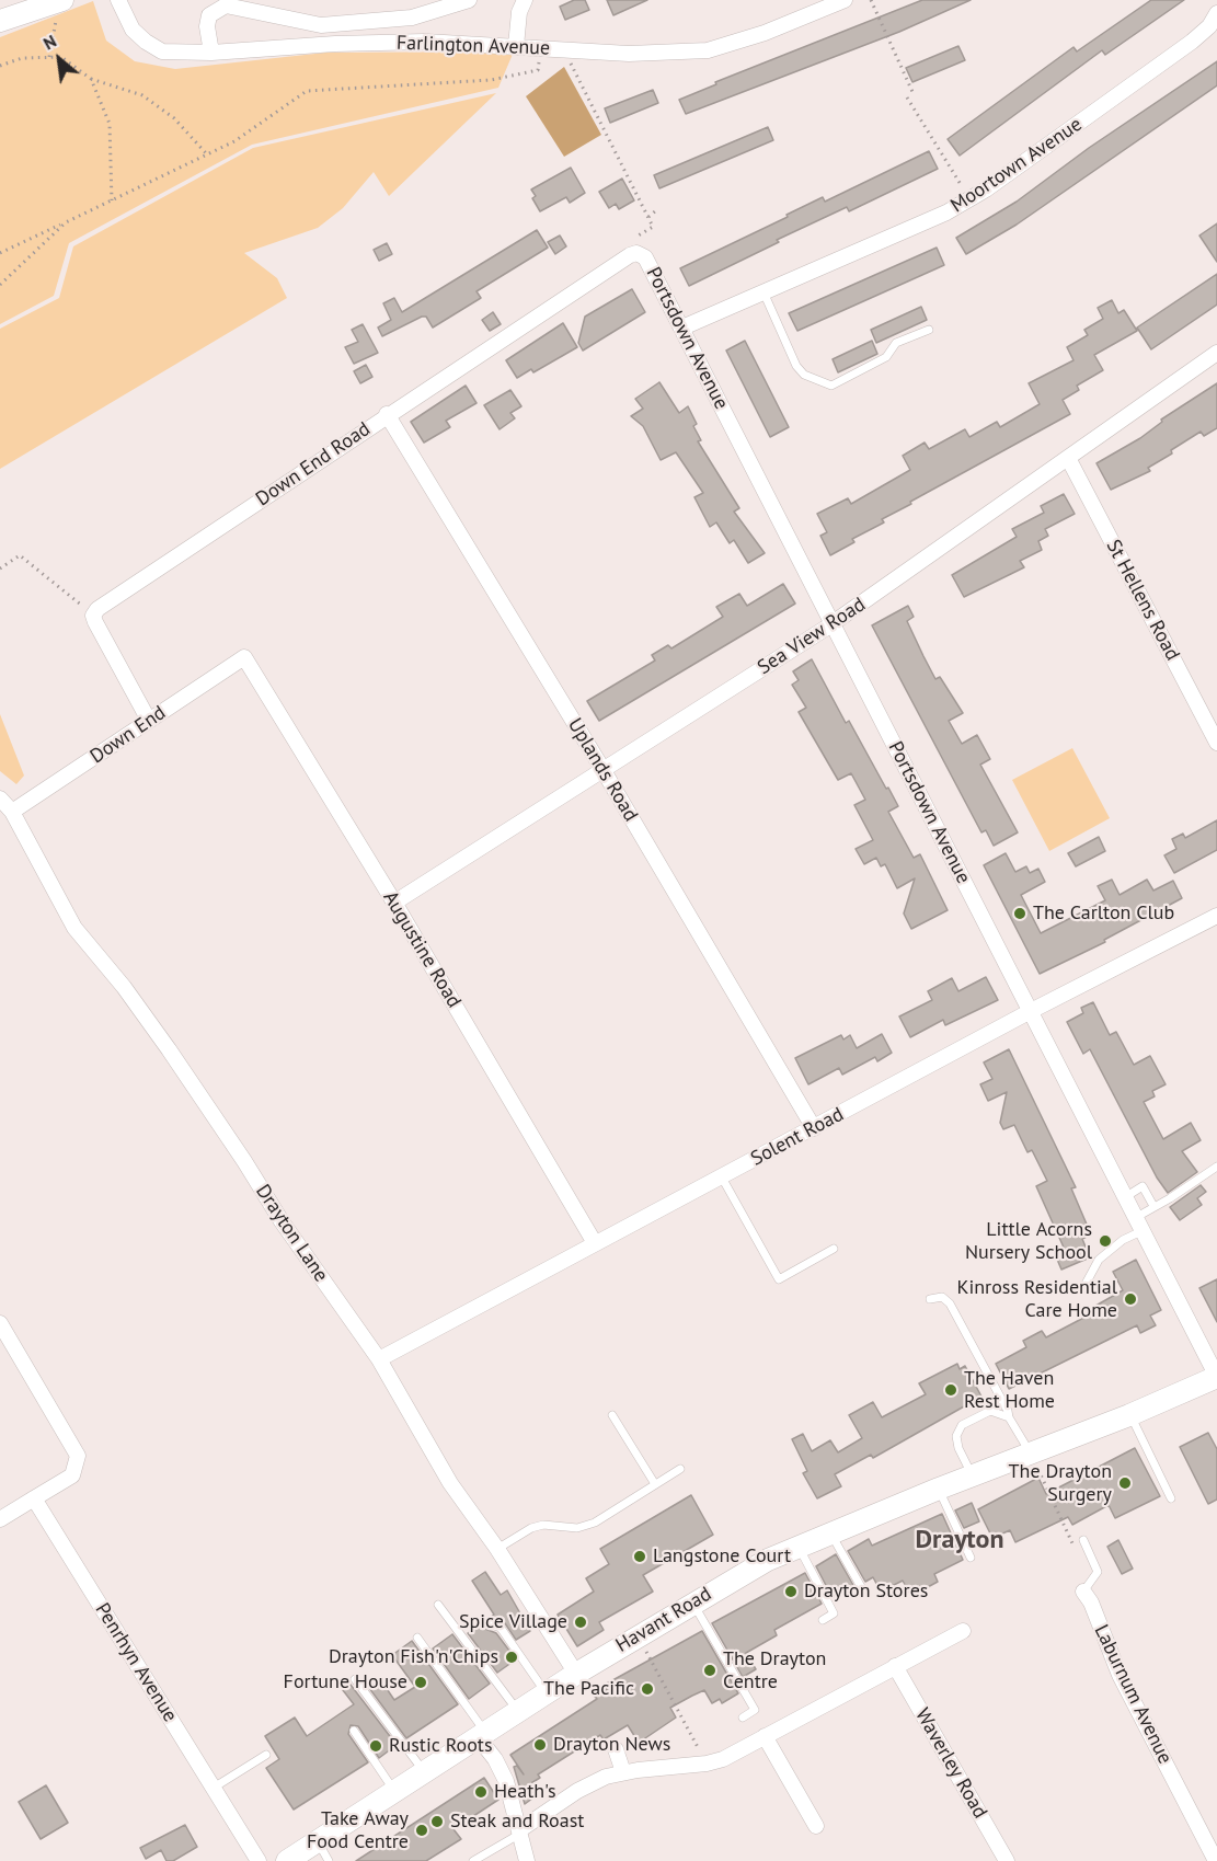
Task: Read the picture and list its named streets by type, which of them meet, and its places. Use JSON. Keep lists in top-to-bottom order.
{
  "streets": {
    "street": [
      "Farlington Avenue",
      "Moortown Avenue",
      "Portsdown Avenue",
      "Down End Road",
      "St Hellens Road",
      "Sea View Road",
      "Down End",
      "Uplands Road",
      "Augustine Road",
      "Solent Road",
      "Drayton Lane",
      "Havant Road",
      "Penrhyn Avenue",
      "Laburnum Avenue",
      "Waverley Road"
    ]
  },
  "crossings": [
    ["Moortown Avenue", "Portsdown Avenue"],
    ["Portsdown Avenue", "Down End Road"],
    ["Portsdown Avenue", "Sea View Road"],
    ["Portsdown Avenue", "Solent Road"],
    ["Portsdown Avenue", "Havant Road"],
    ["Down End Road", "Uplands Road"],
    ["St Hellens Road", "Sea View Road"],
    ["Sea View Road", "Uplands Road"],
    ["Sea View Road", "Augustine Road"],
    ["Down End", "Augustine Road"],
    ["Down End", "Drayton Lane"],
    ["Uplands Road", "Solent Road"],
    ["Augustine Road", "Solent Road"],
    ["Solent Road", "Drayton Lane"],
    ["Drayton Lane", "Havant Road"]
  ],
  "districts": ["Drayton"],
  "places": [
    "The Carlton Club",
    "Little Acorns Nursery School",
    "Kinross Residential Care Home",
    "The Haven Rest Home",
    "The Drayton Surgery",
    "Langstone Court",
    "Drayton Stores",
    "Spice Village",
    "Drayton Fish'n'Chips",
    "The Drayton Centre",
    "Fortune House",
    "The Pacific",
    "Drayton News",
    "Rustic Roots",
    "Heath's",
    "Steak and Roast",
    "Take Away Food Centre"
  ],
  "north": "top left"
}
